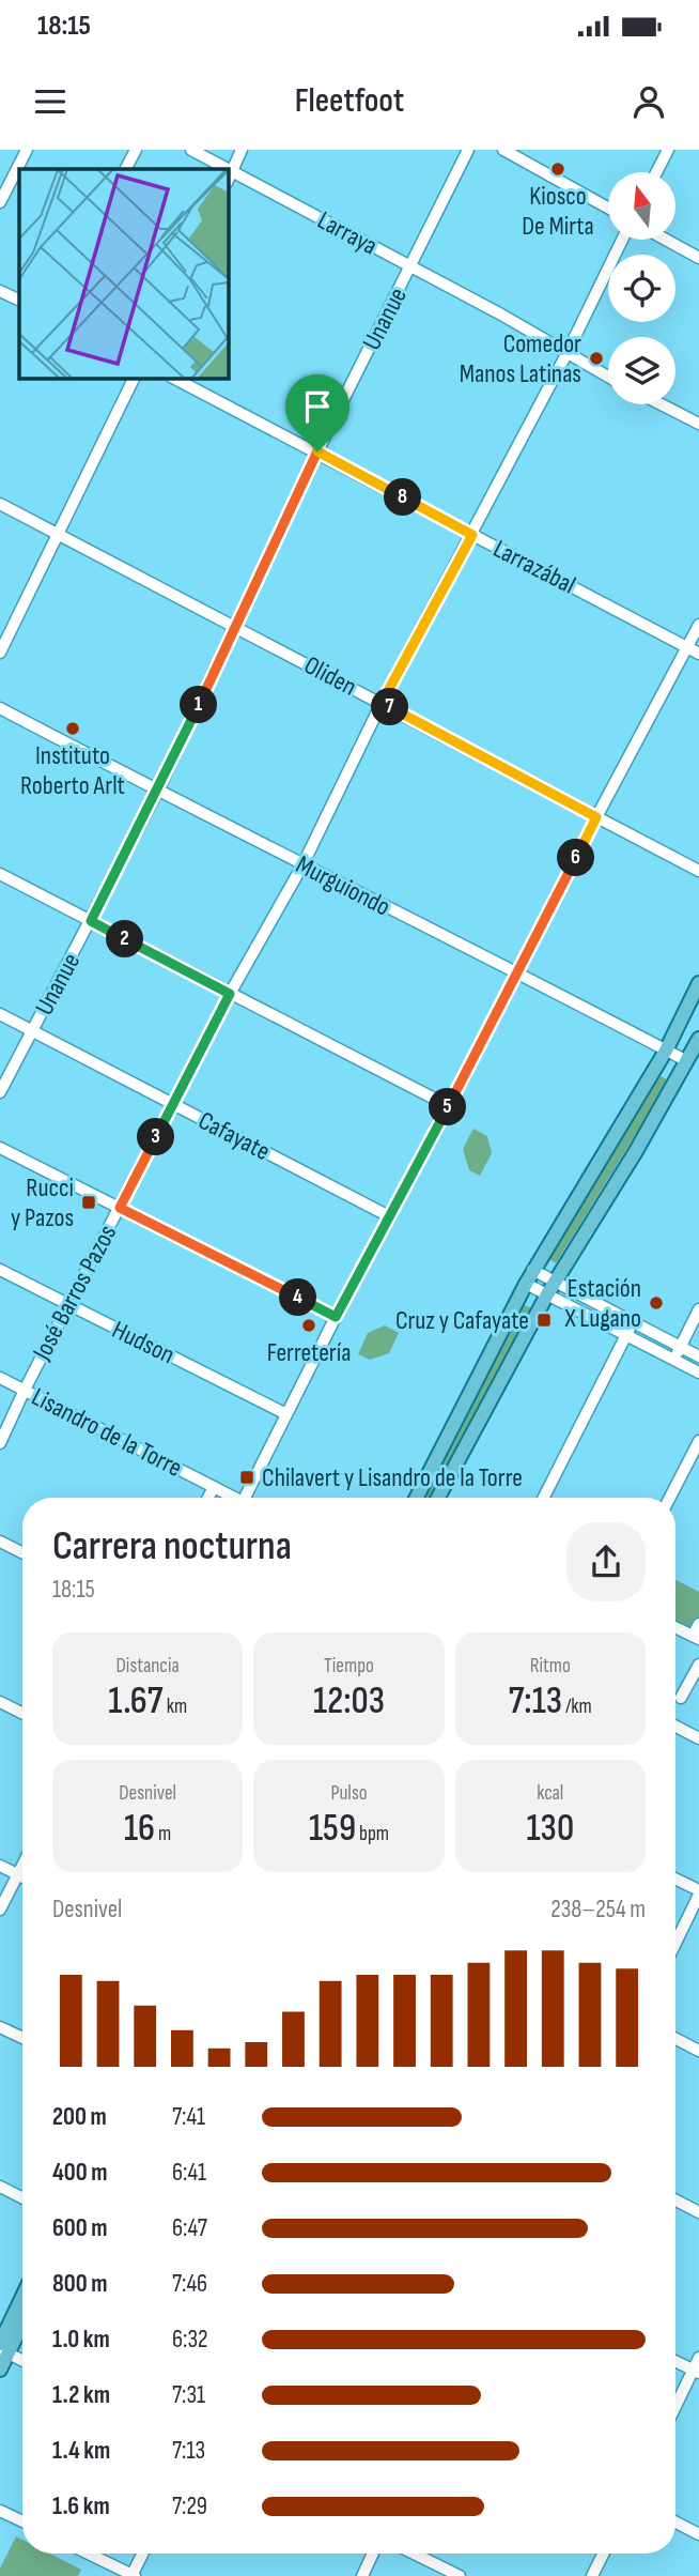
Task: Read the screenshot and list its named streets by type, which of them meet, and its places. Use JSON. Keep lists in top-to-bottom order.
{
  "streets": {
    "street": [
      "Larraya",
      "Unanue",
      "Larrazábal",
      "Oliden",
      "Murguiondo",
      "Cafayate",
      "José Barros Pazos",
      "Hudson",
      "Lisandro de la Torre"
    ]
  },
  "crossings": [
    ["Larraya", "Unanue"],
    ["Larraya", "José Barros Pazos"],
    ["Unanue", "Larrazábal"],
    ["Unanue", "Oliden"],
    ["Unanue", "Murguiondo"],
    ["Unanue", "Cafayate"],
    ["Larrazábal", "José Barros Pazos"],
    ["Oliden", "José Barros Pazos"],
    ["Murguiondo", "José Barros Pazos"],
    ["Cafayate", "José Barros Pazos"],
    ["José Barros Pazos", "Hudson"],
    ["José Barros Pazos", "Lisandro de la Torre"]
  ],
  "places": {
    "other": [
      "Kiosco De Mirta",
      "Comedor Manos Latinas",
      "Instituto Roberto Arlt",
      "Estación X Lugano",
      "Ferretería"
    ],
    "transit": ["Rucci y Pazos", "Cruz y Cafayate", "Chilavert y Lisandro de la Torre"]
  },
  "north": "top",
  "page": {
    "status": "18:15",
    "header": "Fleetfoot",
    "pins": [
      "8",
      "1",
      "7",
      "6",
      "2",
      "5",
      "3",
      "4"
    ],
    "heading": ["Carrera nocturna", "18:15"],
    "stats": [
      ["Distancia", "1.67 km"],
      ["Tiempo", "12:03"],
      ["Ritmo", "7:13 /km"],
      ["Desnivel", "16 m"],
      ["Pulso", "159 bpm"],
      ["kcal", "130"]
    ],
    "chart": ["Desnivel", "238–254 m"],
    "list": [
      {
        "name": "200 m",
        "note": "7:41"
      },
      {
        "name": "400 m",
        "note": "6:41"
      },
      {
        "name": "600 m",
        "note": "6:47"
      },
      {
        "name": "800 m",
        "note": "7:46"
      },
      {
        "name": "1.0 km",
        "note": "6:32"
      },
      {
        "name": "1.2 km",
        "note": "7:31"
      },
      {
        "name": "1.4 km",
        "note": "7:13"
      },
      {
        "name": "1.6 km",
        "note": "7:29"
      }
    ]
  }
}
